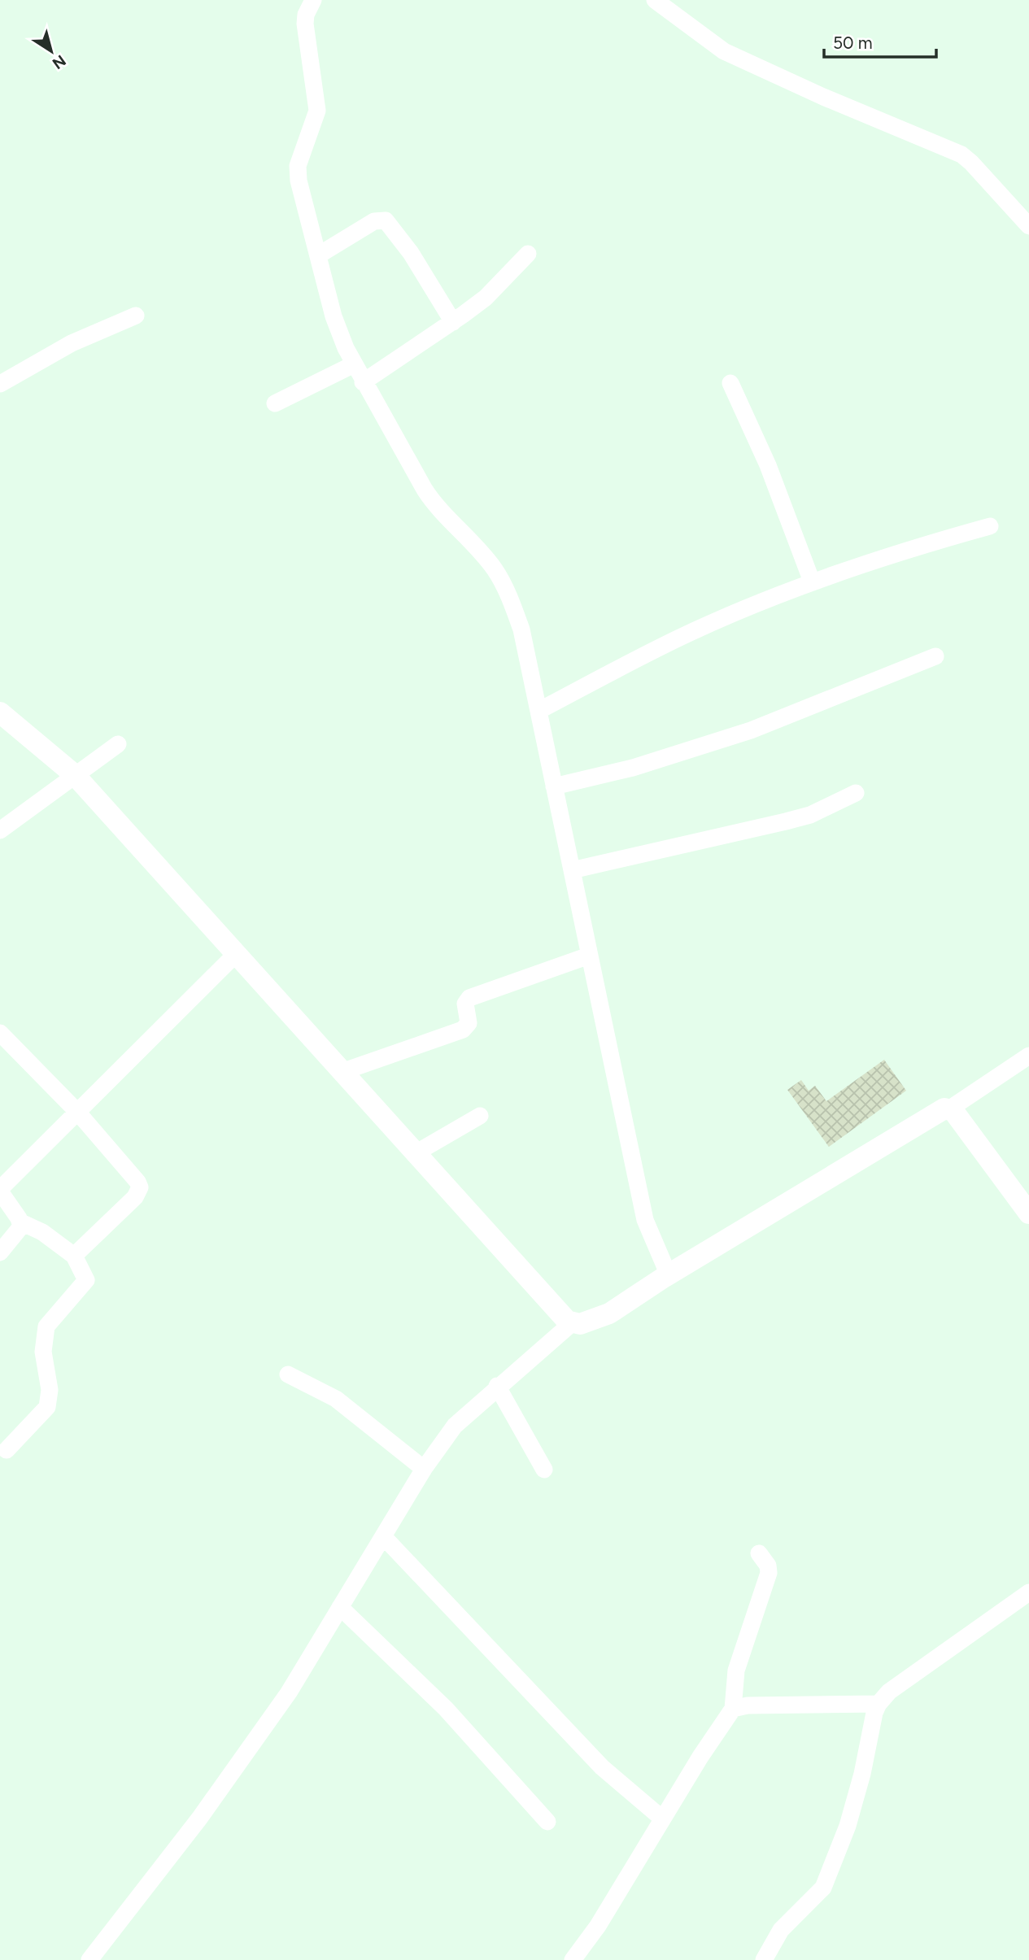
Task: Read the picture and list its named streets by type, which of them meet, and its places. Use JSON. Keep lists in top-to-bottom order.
{
  "scale_bar": "50 m",
  "north": "bottom right"
}
